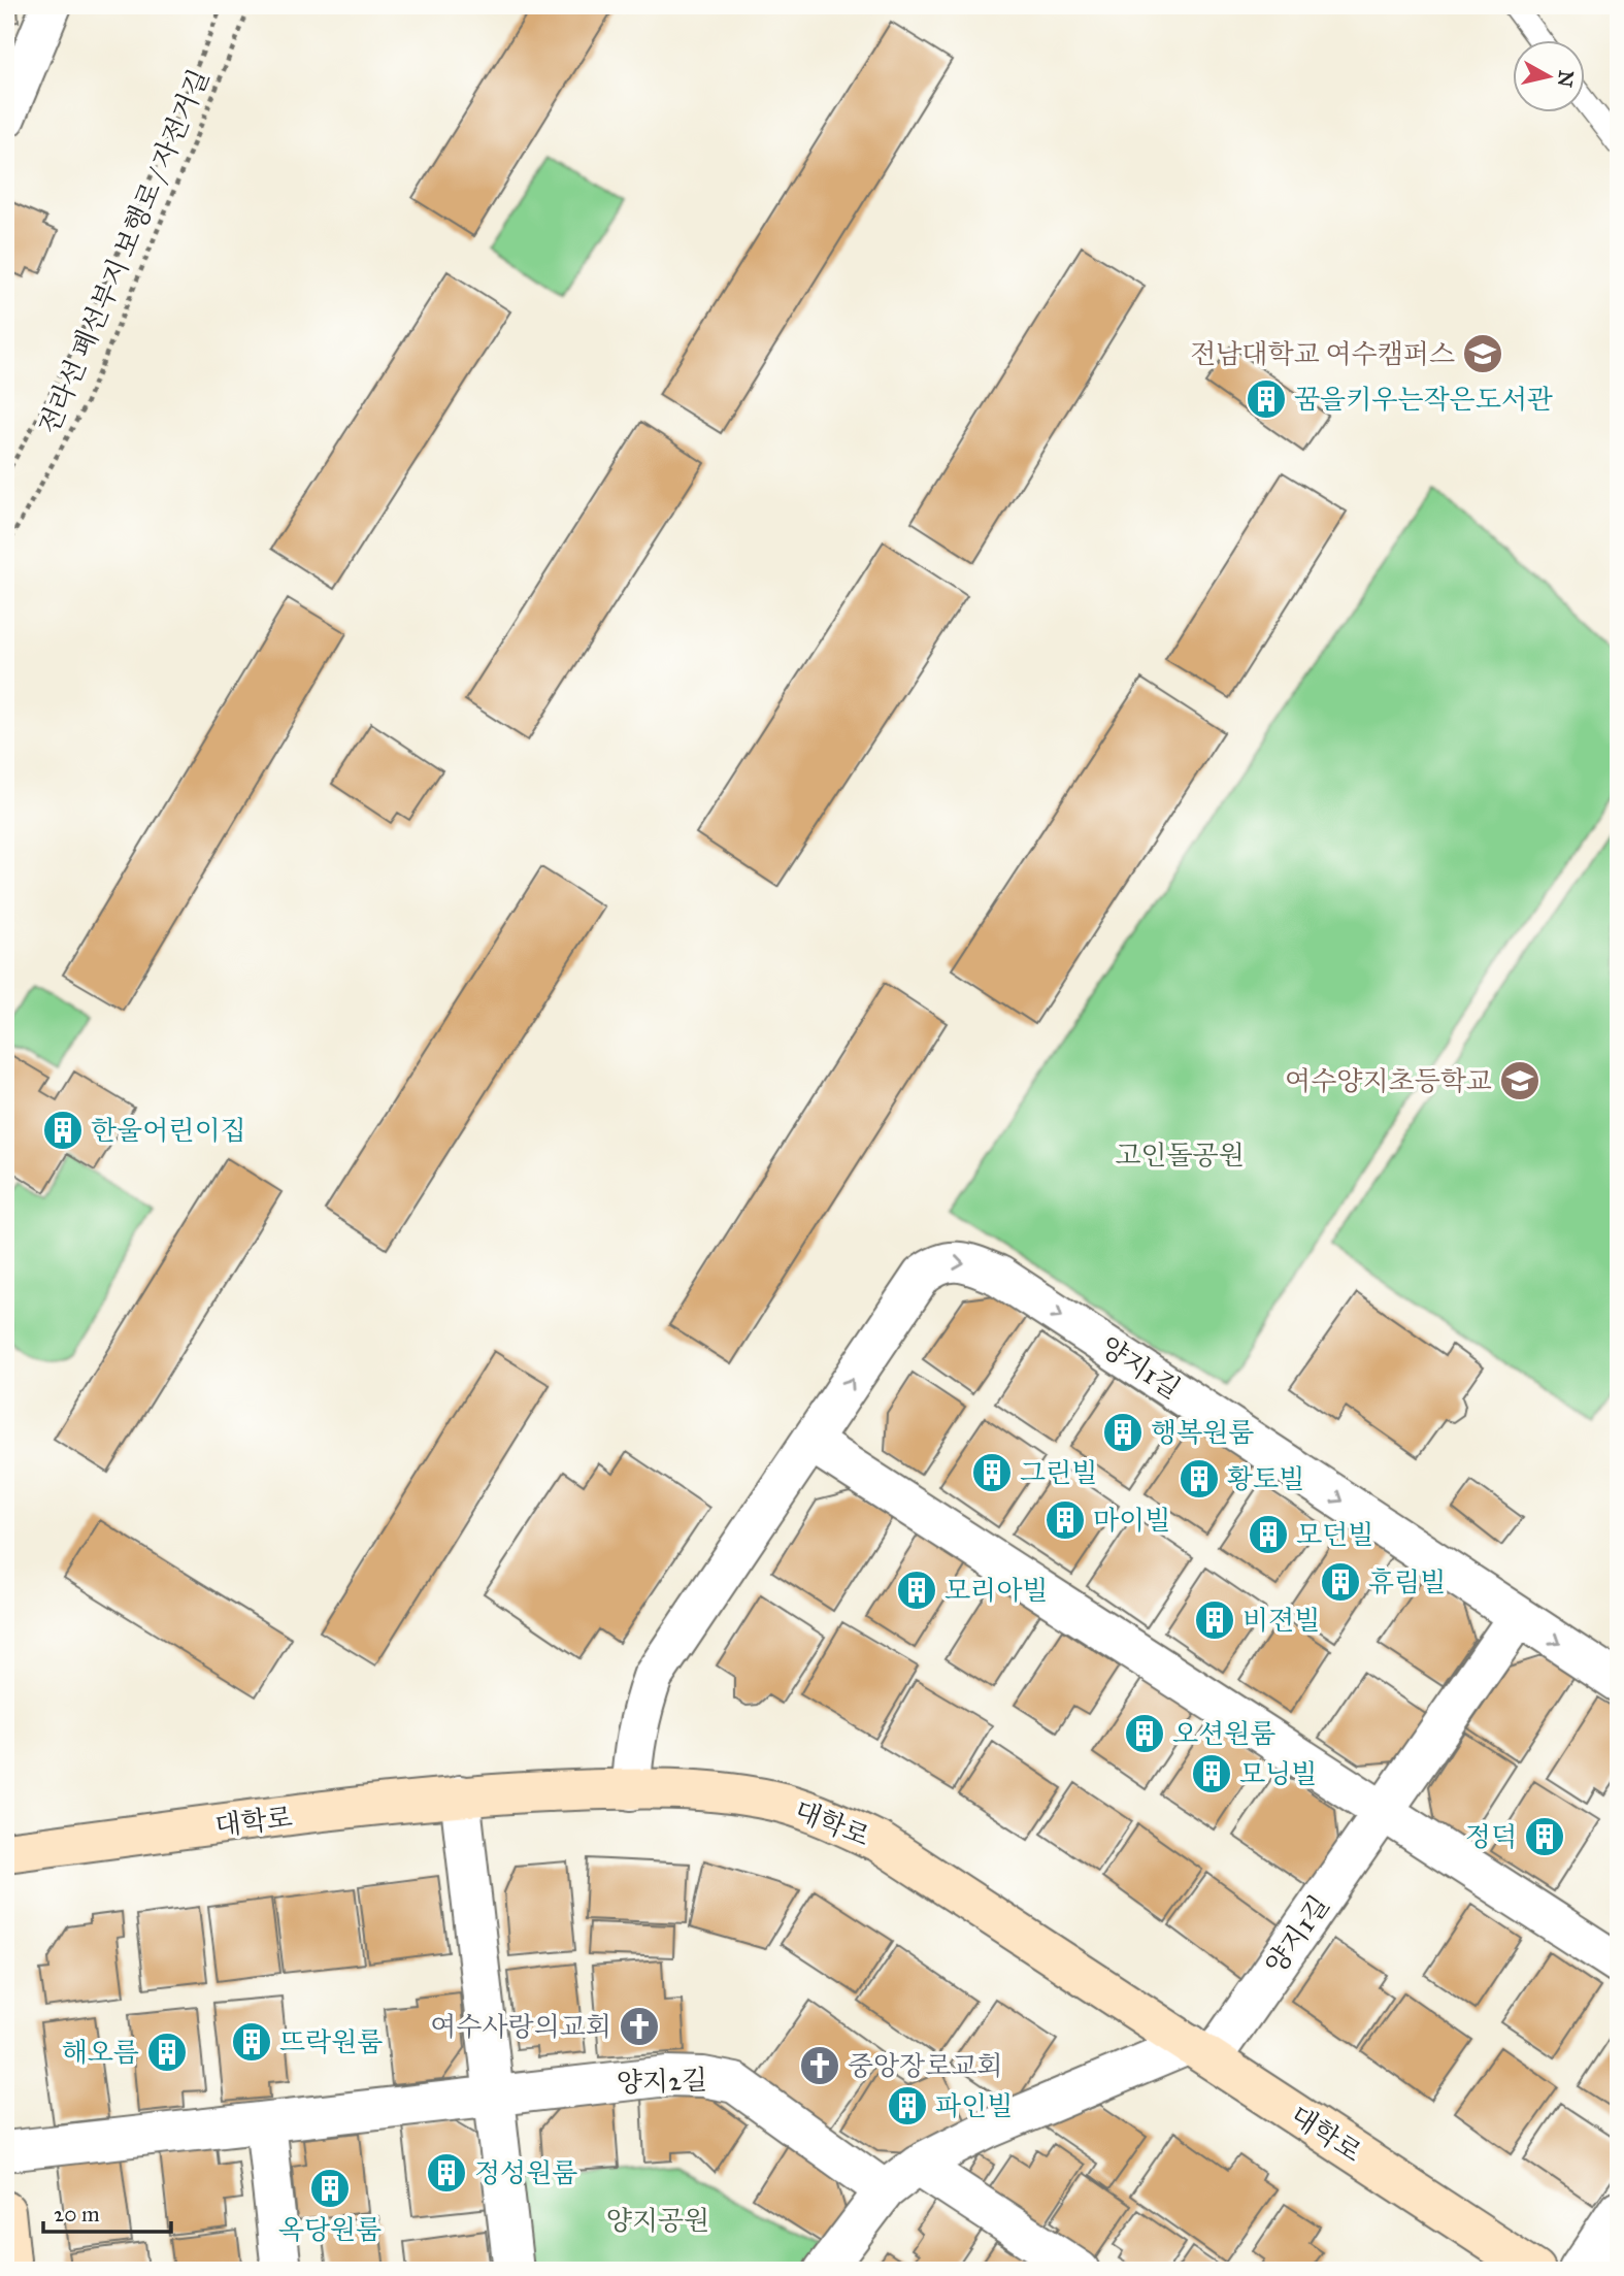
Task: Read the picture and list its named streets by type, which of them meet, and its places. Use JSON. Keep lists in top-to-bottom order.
{
  "streets": {
    "street": ["양지1길", "대학로", "양지2길"],
    "path": ["전라선 폐선부지 보행로 / 자전거길"]
  },
  "crossings": [
    ["양지1길", "대학로"]
  ],
  "parks": ["고인돌공원", "양지공원"],
  "places": {
    "school or university": ["전남대학교 여수캠퍼스", "여수양지초등학교"],
    "building": [
      "꿈을키우는작은도서관",
      "한울어린이집",
      "행복원룸",
      "그린빌",
      "황토빌",
      "마이빌",
      "모던빌",
      "휴림빌",
      "모리아빌",
      "비젼빌",
      "오션원룸",
      "모닝빌",
      "정덕",
      "뜨락원룸",
      "해오름",
      "파인빌",
      "정성원룸",
      "옥당원룸"
    ],
    "church": ["여수사랑의교회", "중앙장로교회"]
  },
  "scale_bar": "20 m",
  "north": "right"
}
